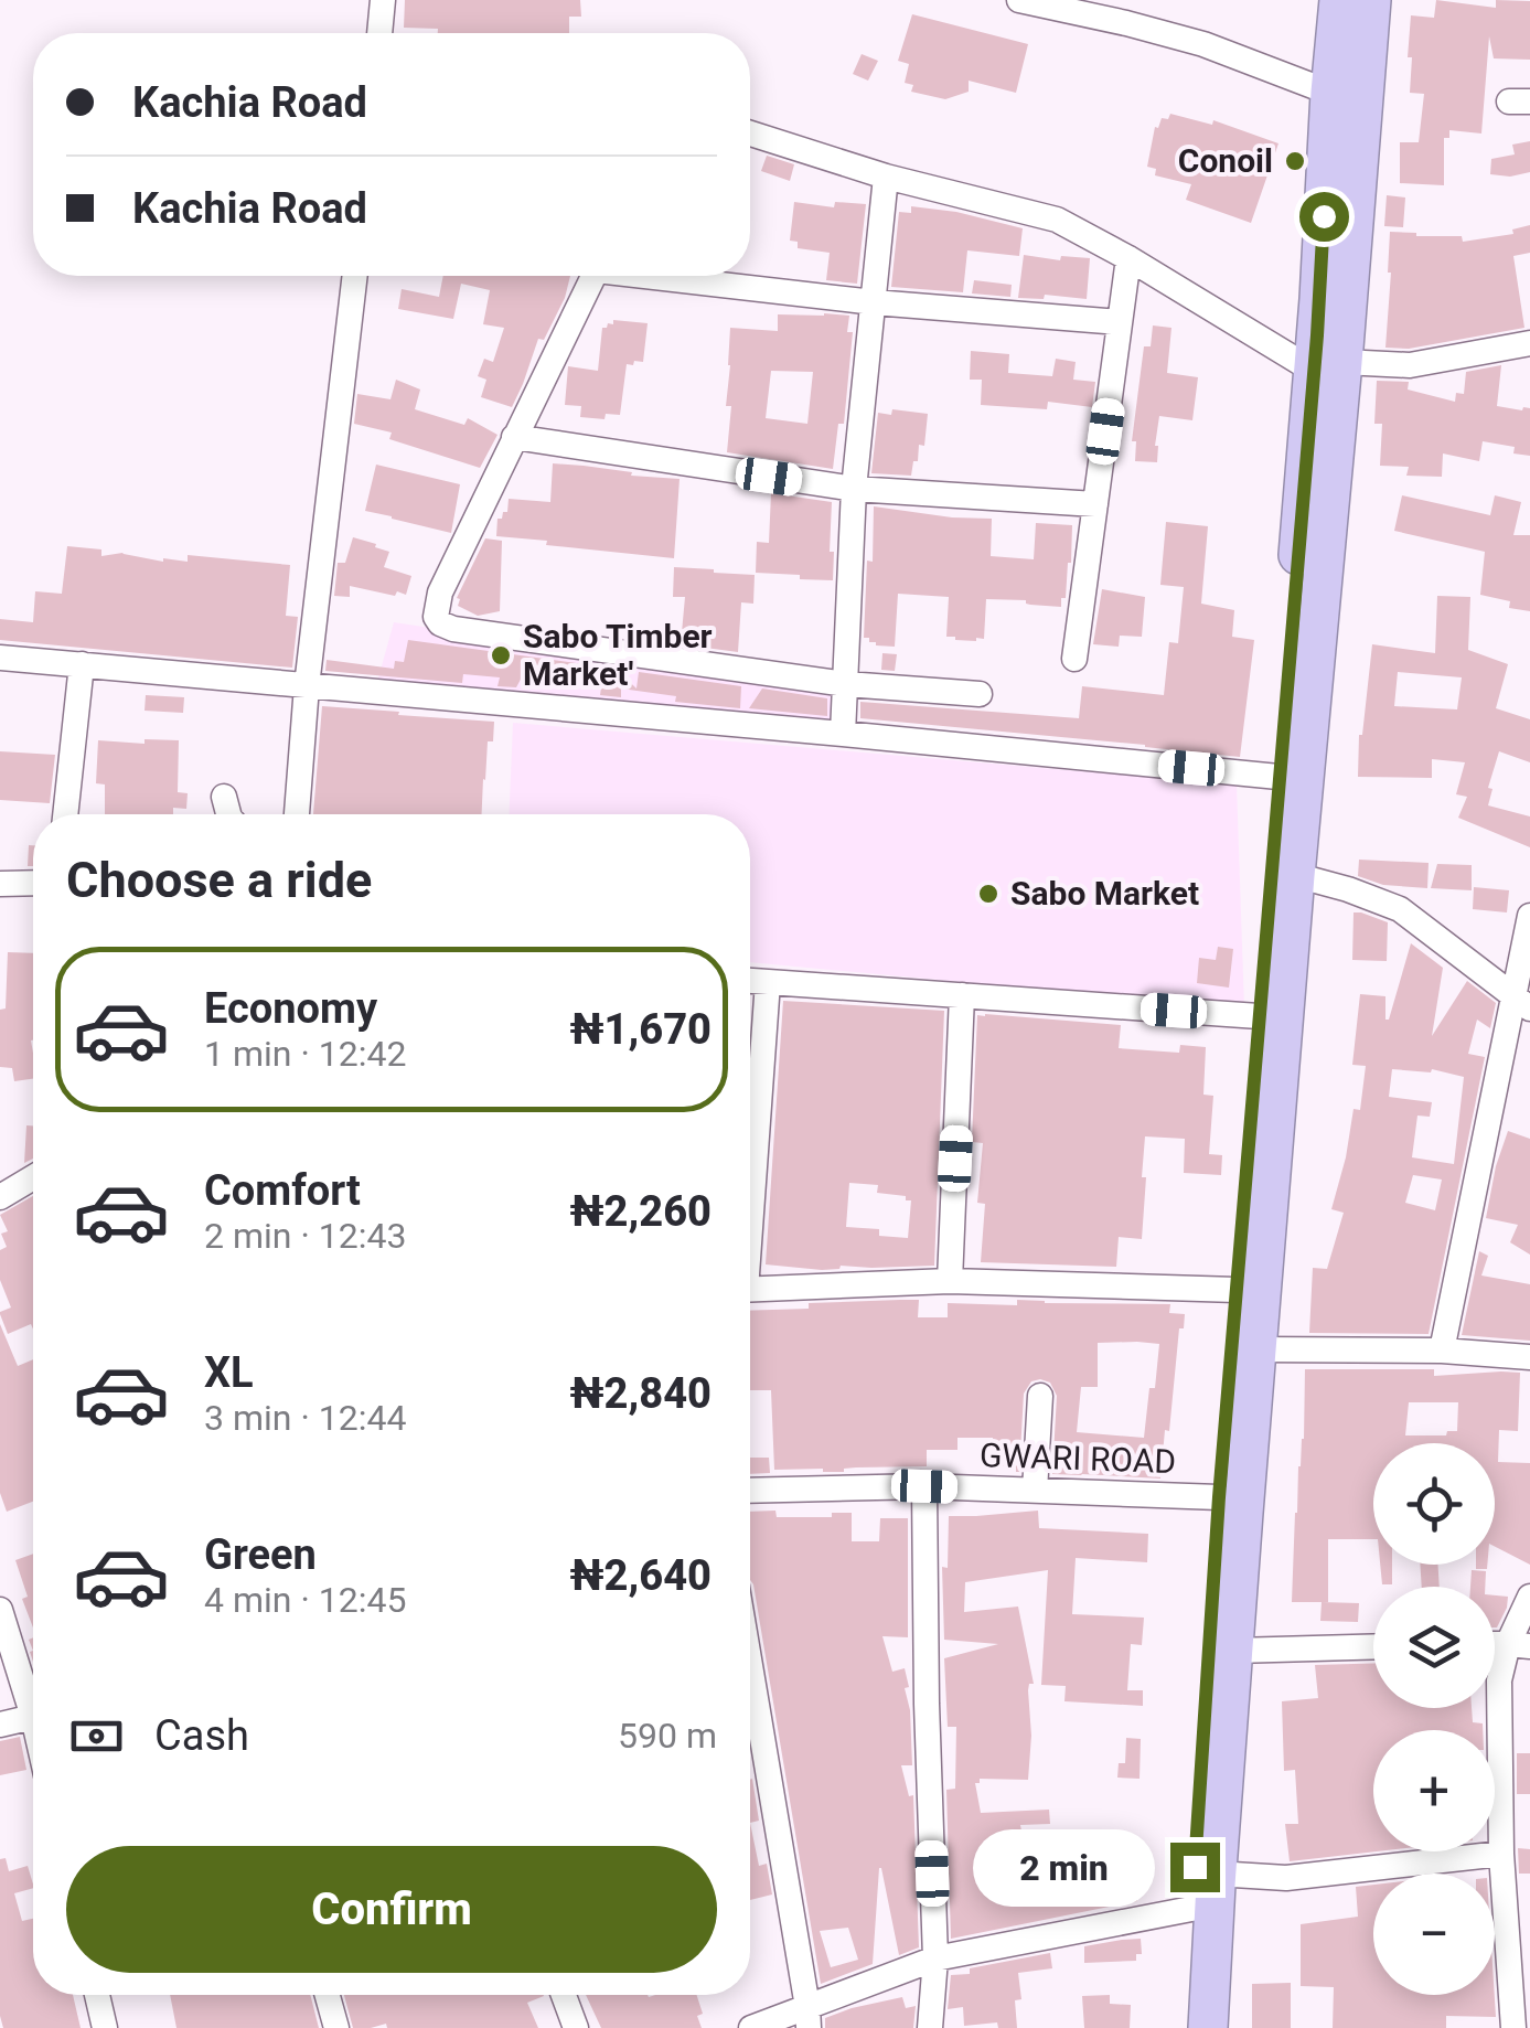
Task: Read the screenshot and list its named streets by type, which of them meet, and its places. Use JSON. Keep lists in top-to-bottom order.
{
  "streets": {
    "street": ["GWARI ROAD"]
  },
  "places": ["Conoil", "Sabo Timber Market'", "Sabo Market"],
  "page": {
    "banner": ["Kachia Road", "Kachia Road"],
    "heading": "Choose a ride",
    "list": [
      {
        "name": "Economy",
        "note": "1 min · 12:42",
        "value": "₦1,670"
      },
      {
        "name": "Comfort",
        "note": "2 min · 12:43",
        "value": "₦2,260"
      },
      {
        "name": "XL",
        "note": "3 min · 12:44",
        "value": "₦2,840"
      },
      {
        "name": "Green",
        "note": "4 min · 12:45",
        "value": "₦2,640"
      }
    ],
    "map_buttons": ["+", "−"],
    "pay": ["Cash", "590 m"],
    "buttons": "Confirm",
    "bubble": "2 min"
  }
}
